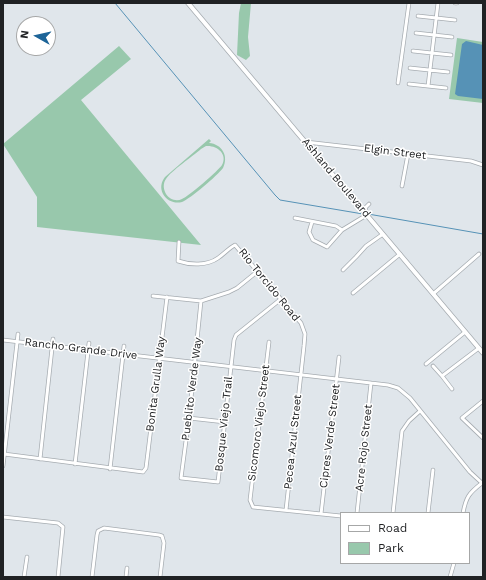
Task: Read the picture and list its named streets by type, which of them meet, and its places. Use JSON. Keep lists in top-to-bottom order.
{
  "streets": {
    "street": [
      "Elgin Street",
      "Ashland Boulevard",
      "Rio Torcido Road",
      "Rancho Grande Drive",
      "Bonita Grulla Way",
      "Pueblito Verde Way",
      "Sicomoro Viejo Street",
      "Bosque Viejo Trail",
      "Cipres Verde Street",
      "Pecea Azul Street",
      "Acre Rojo Street"
    ]
  },
  "crossings": [
    ["Elgin Street", "Ashland Boulevard"],
    ["Rio Torcido Road", "Rancho Grande Drive"],
    ["Rio Torcido Road", "Bosque Viejo Trail"],
    ["Rio Torcido Road", "Pecea Azul Street"],
    ["Rancho Grande Drive", "Bonita Grulla Way"],
    ["Rancho Grande Drive", "Pueblito Verde Way"],
    ["Rancho Grande Drive", "Sicomoro Viejo Street"],
    ["Rancho Grande Drive", "Bosque Viejo Trail"],
    ["Rancho Grande Drive", "Cipres Verde Street"],
    ["Rancho Grande Drive", "Pecea Azul Street"],
    ["Rancho Grande Drive", "Acre Rojo Street"],
    ["Pueblito Verde Way", "Bosque Viejo Trail"],
    ["Sicomoro Viejo Street", "Pecea Azul Street"]
  ],
  "legend": ["Road", "Park"],
  "north": "left"
}
